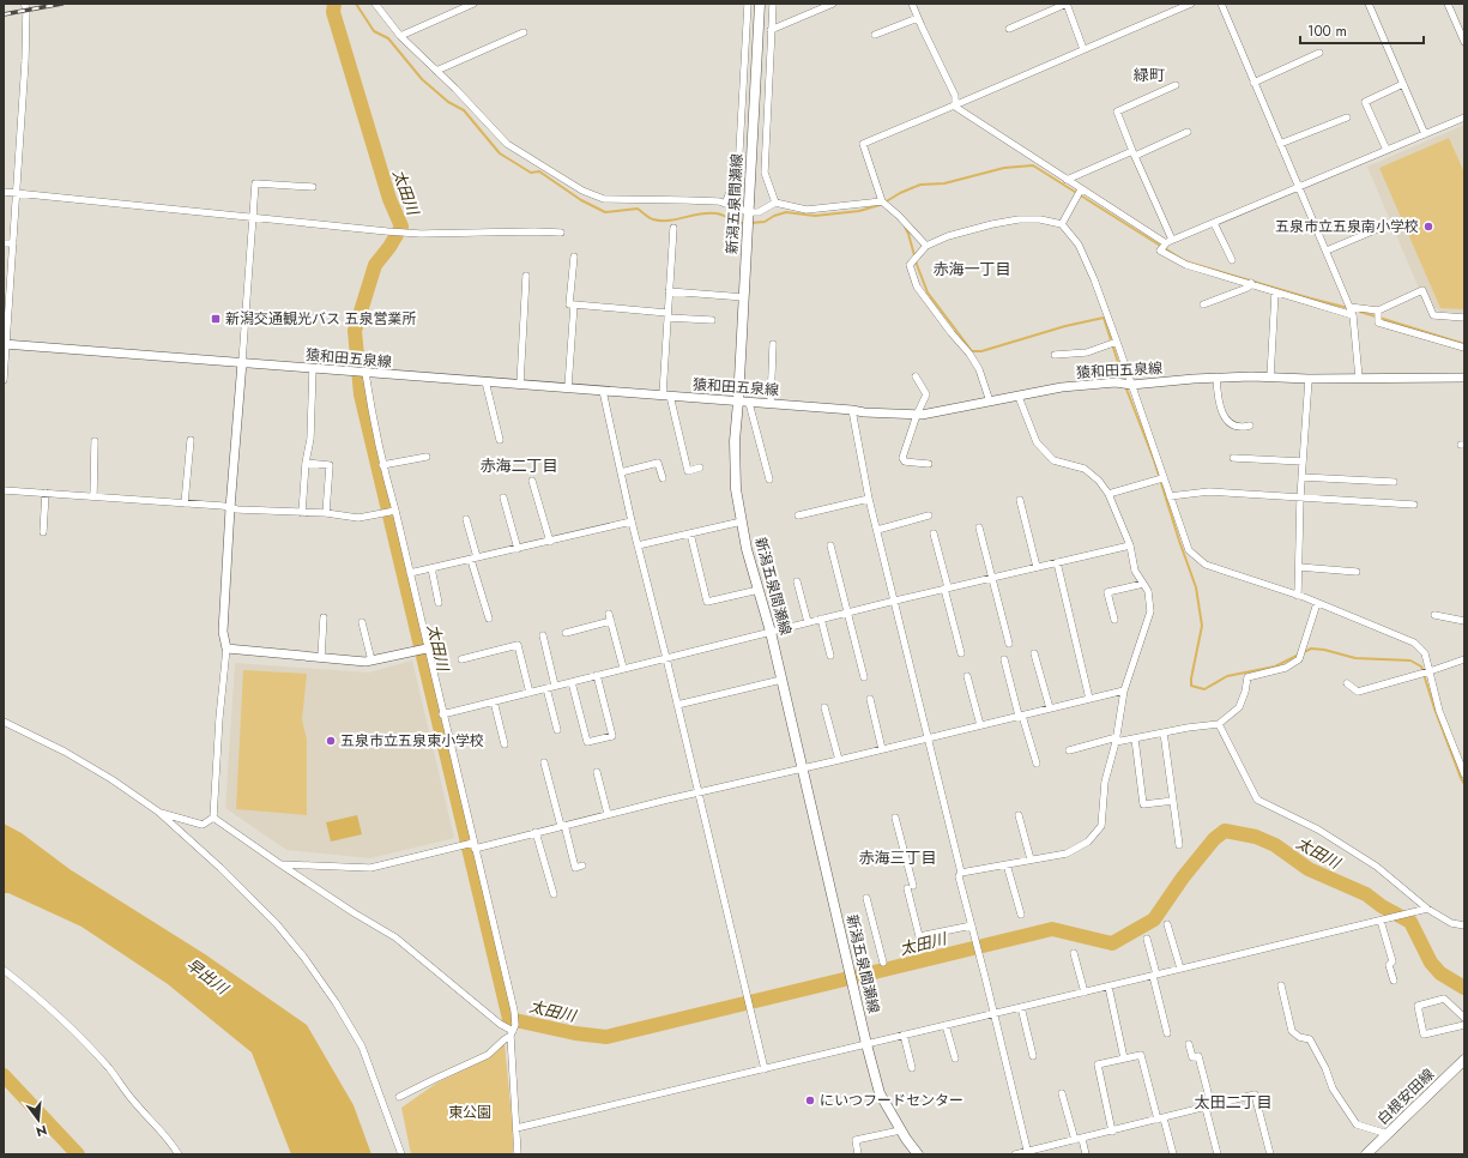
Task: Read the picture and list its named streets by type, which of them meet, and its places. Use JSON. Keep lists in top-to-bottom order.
{
  "streets": {
    "main road": ["新潟五泉間瀬線", "猿和田五泉線", "白根安田線"]
  },
  "crossings": [
    ["新潟五泉間瀬線", "猿和田五泉線"]
  ],
  "districts": [
    "緑町",
    "赤海一丁目",
    "赤海二丁目",
    "赤海三丁目",
    "太田二丁目"
  ],
  "water": ["太田川", "早出川"],
  "parks": ["東公園"],
  "places": {
    "other": ["五泉市立五泉南小学校", "五泉市立五泉東小学校", "にいつフードセンター"],
    "transit": ["新潟交通観光バス 五泉営業所"]
  },
  "scale_bar": "100 m",
  "north": "bottom"
}
